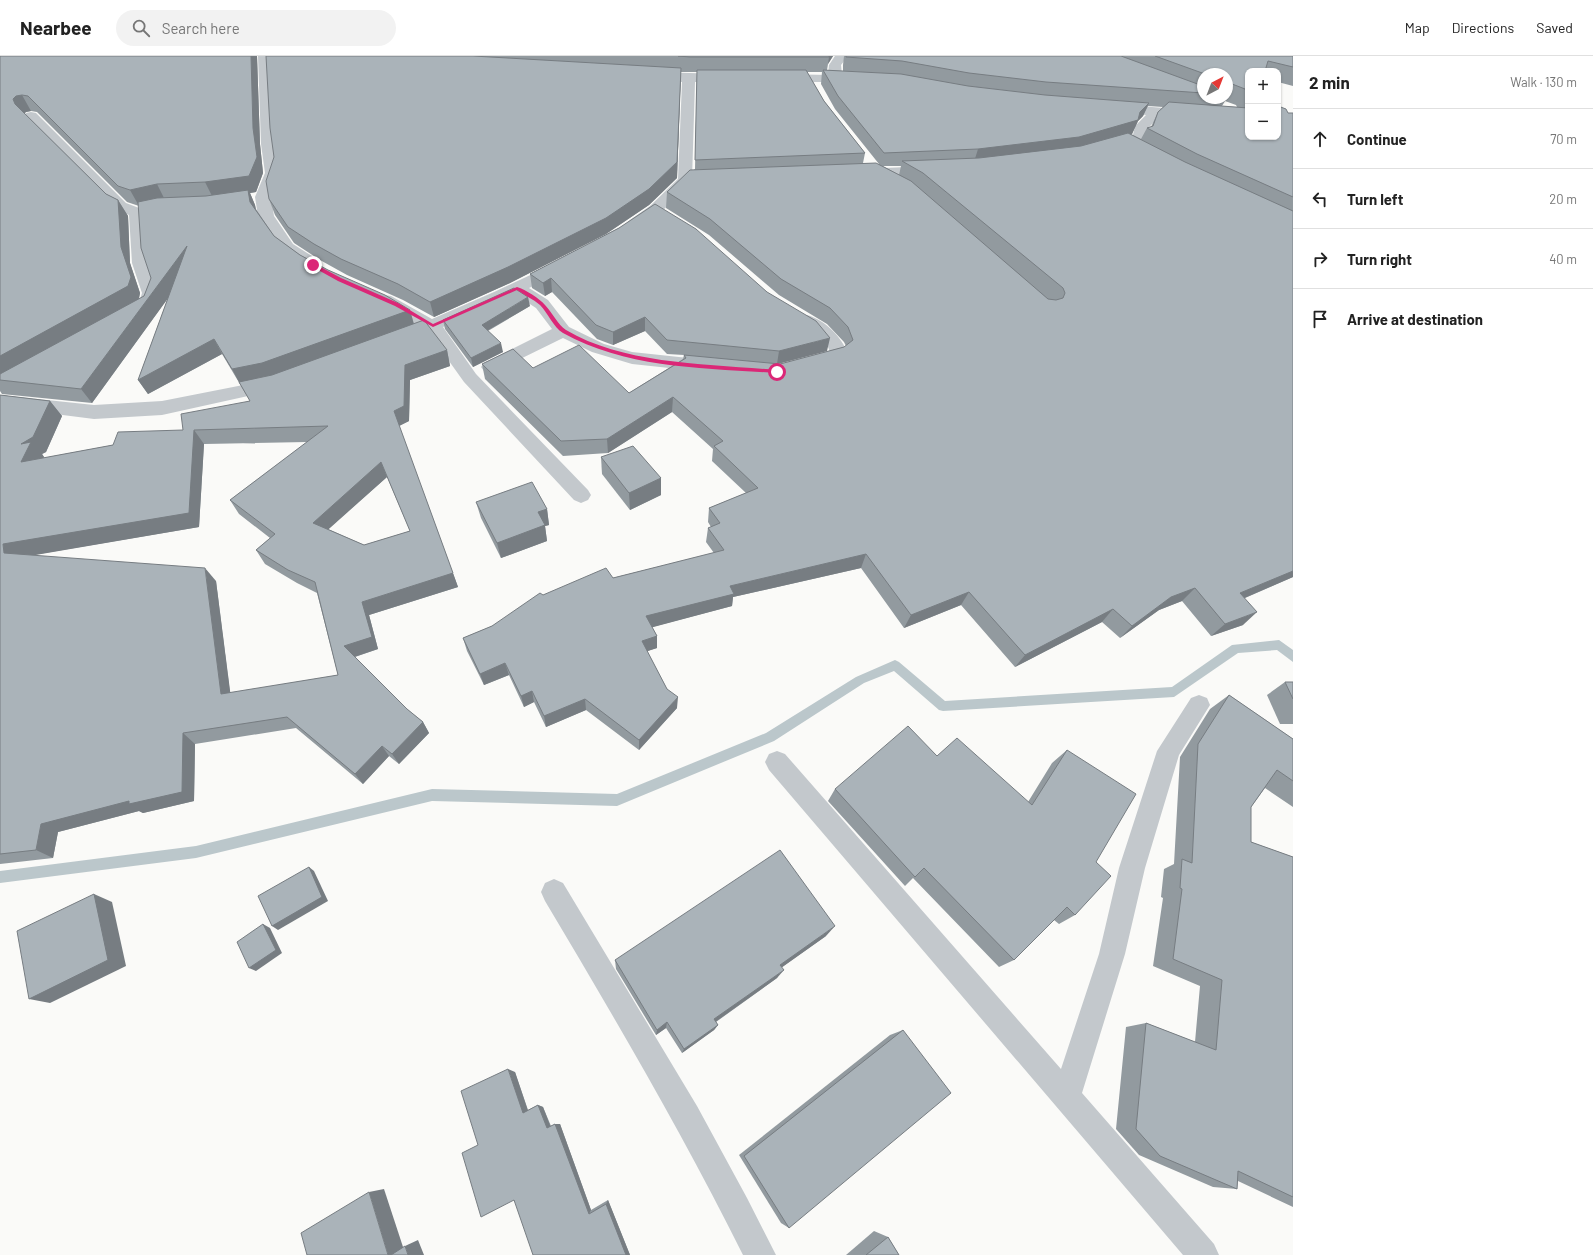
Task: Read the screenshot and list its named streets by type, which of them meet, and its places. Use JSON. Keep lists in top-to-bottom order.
{
  "north": "top right",
  "page": {
    "header": "Nearbee",
    "search": "Search here",
    "nav": ["Map", "Directions", "Saved"],
    "heading": ["2 min", "Walk · 130 m"],
    "map_buttons": ["+", "−"],
    "list": [
      ["Continue", "70 m"],
      ["Turn left", "20 m"],
      ["Turn right", "40 m"],
      "Arrive at destination"
    ]
  }
}
